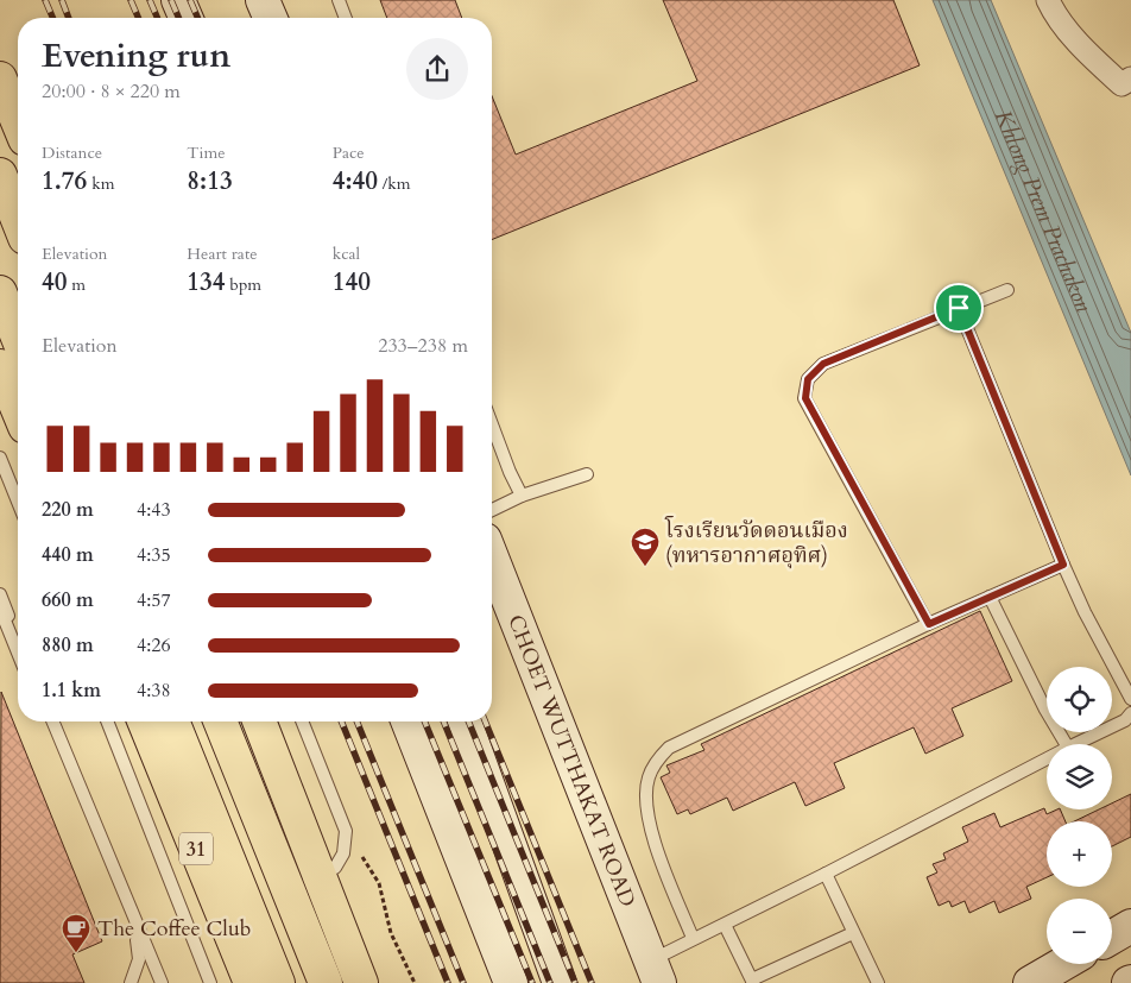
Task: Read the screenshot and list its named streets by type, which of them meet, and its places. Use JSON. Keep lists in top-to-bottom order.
{
  "streets": {
    "highway": ["31"],
    "main road": ["CHOET WUTTHAKAT ROAD"]
  },
  "water": ["Khlong Prem Prachakon"],
  "places": {
    "school or university": ["โรงเรียนวัดดอนเมือง (ทหารอากาศอุทิศ)"],
    "cafe": ["The Coffee Club"]
  },
  "page": {
    "heading": ["Evening run", "20:00 · 8 × 220 m"],
    "stats": [
      ["Distance", "1.76 km"],
      ["Time", "8:13"],
      ["Pace", "4:40 /km"],
      ["Elevation", "40 m"],
      ["Heart rate", "134 bpm"],
      ["kcal", "140"]
    ],
    "chart": ["Elevation", "233–238 m"],
    "list": [
      {
        "name": "220 m",
        "note": "4:43"
      },
      {
        "name": "440 m",
        "note": "4:35"
      },
      {
        "name": "660 m",
        "note": "4:57"
      },
      {
        "name": "880 m",
        "note": "4:26"
      },
      {
        "name": "1.1 km",
        "note": "4:38"
      }
    ],
    "map_buttons": ["+", "−"]
  }
}
